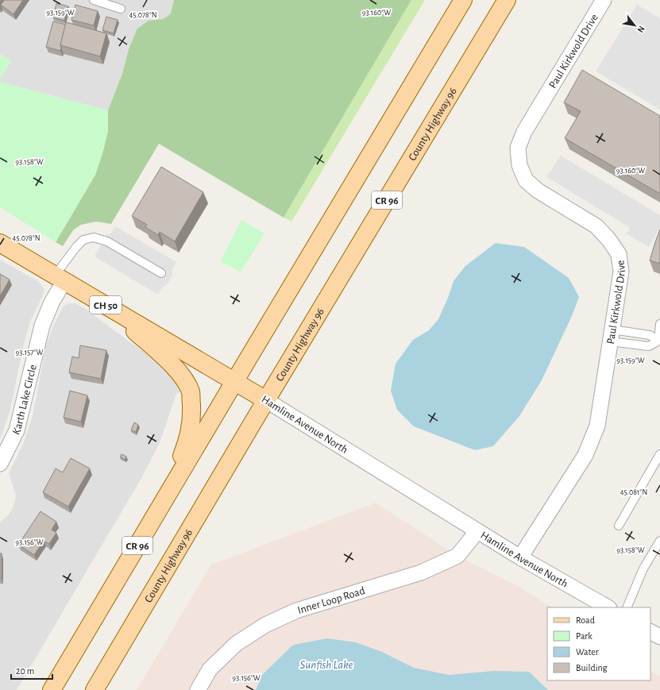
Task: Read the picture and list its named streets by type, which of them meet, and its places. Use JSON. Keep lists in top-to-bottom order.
{
  "streets": {
    "main road": [
      "County Highway 96",
      "CR 96",
      "CH 50",
      "Hamline Avenue North"
    ],
    "street": ["Paul Kirkwold Drive", "Karth Lake Circle", "Inner Loop Road"]
  },
  "crossings": [
    ["Paul Kirkwold Drive", "Hamline Avenue North"],
    ["County Highway 96", "Hamline Avenue North"],
    ["CR 96", "Hamline Avenue North"],
    ["Karth Lake Circle", "Hamline Avenue North"],
    ["Hamline Avenue North", "Inner Loop Road"]
  ],
  "water": ["Sunfish Lake"],
  "legend": [
    "Road",
    "Park",
    "Water",
    "Building"
  ],
  "scale_bar": "20 m",
  "north": "bottom right",
  "coordinates": [
    "93.159°W",
    "93.160°W",
    "45.078°N",
    "93.158°W",
    "93.157°W",
    "45.081°N",
    "93.156°W"
  ]
}
